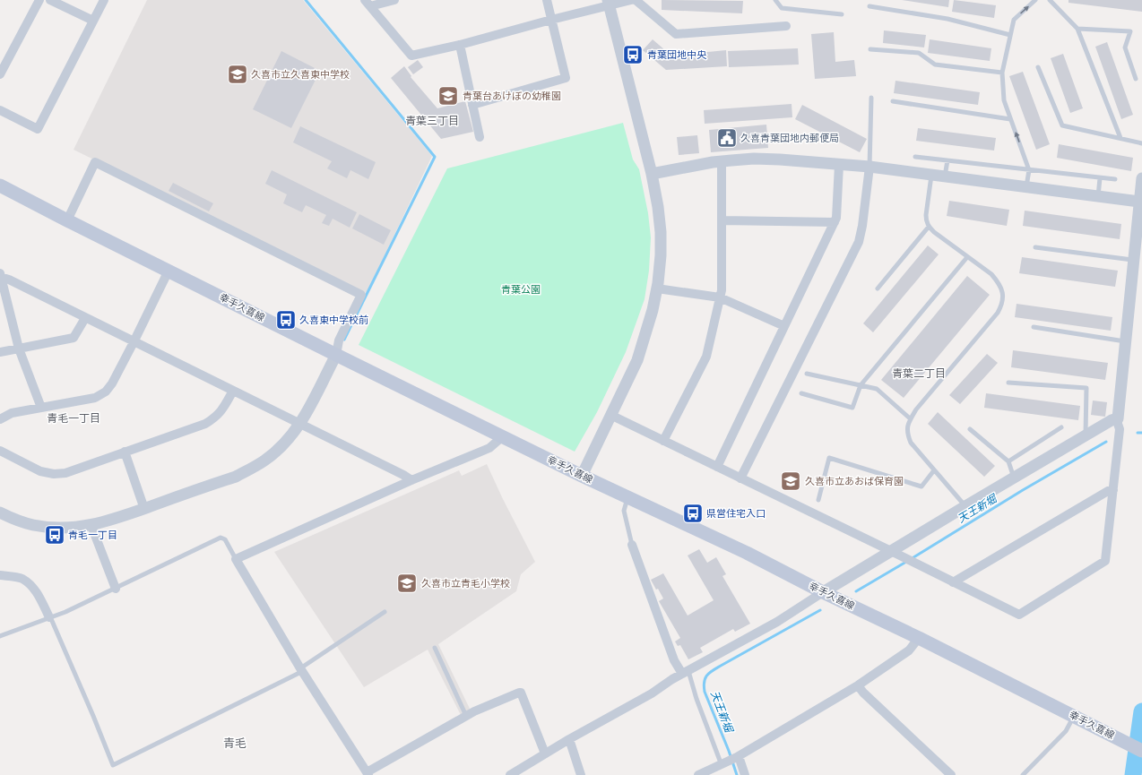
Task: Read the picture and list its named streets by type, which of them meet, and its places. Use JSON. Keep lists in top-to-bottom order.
{
  "streets": {
    "main road": ["幸手久喜線"]
  },
  "districts": [
    "青葉三丁目",
    "青葉二丁目",
    "青毛一丁目",
    "青毛"
  ],
  "water": ["天王新堀"],
  "parks": ["青葉公園"],
  "places": {
    "bus stop": [
      "青葉団地中央",
      "久喜東中学校前",
      "県営住宅入口",
      "青毛一丁目"
    ],
    "school or university": [
      "久喜市立久喜東中学校",
      "青葉台あけぼの幼稚園",
      "久喜市立あおば保育園",
      "久喜市立青毛小学校"
    ],
    "public building": ["久喜青葉団地内郵便局"]
  }
}
